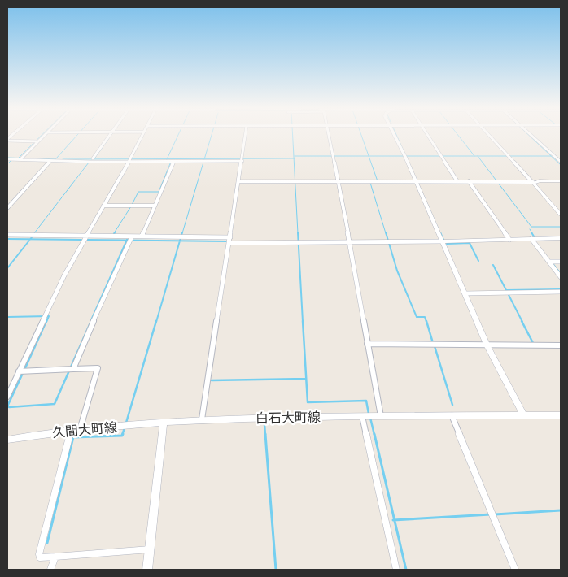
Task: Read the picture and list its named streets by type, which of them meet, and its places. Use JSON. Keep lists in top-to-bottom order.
{
  "streets": {
    "street": ["白石大町線", "久間大町線"]
  },
  "crossings": [
    ["白石大町線", "久間大町線"]
  ]
}
